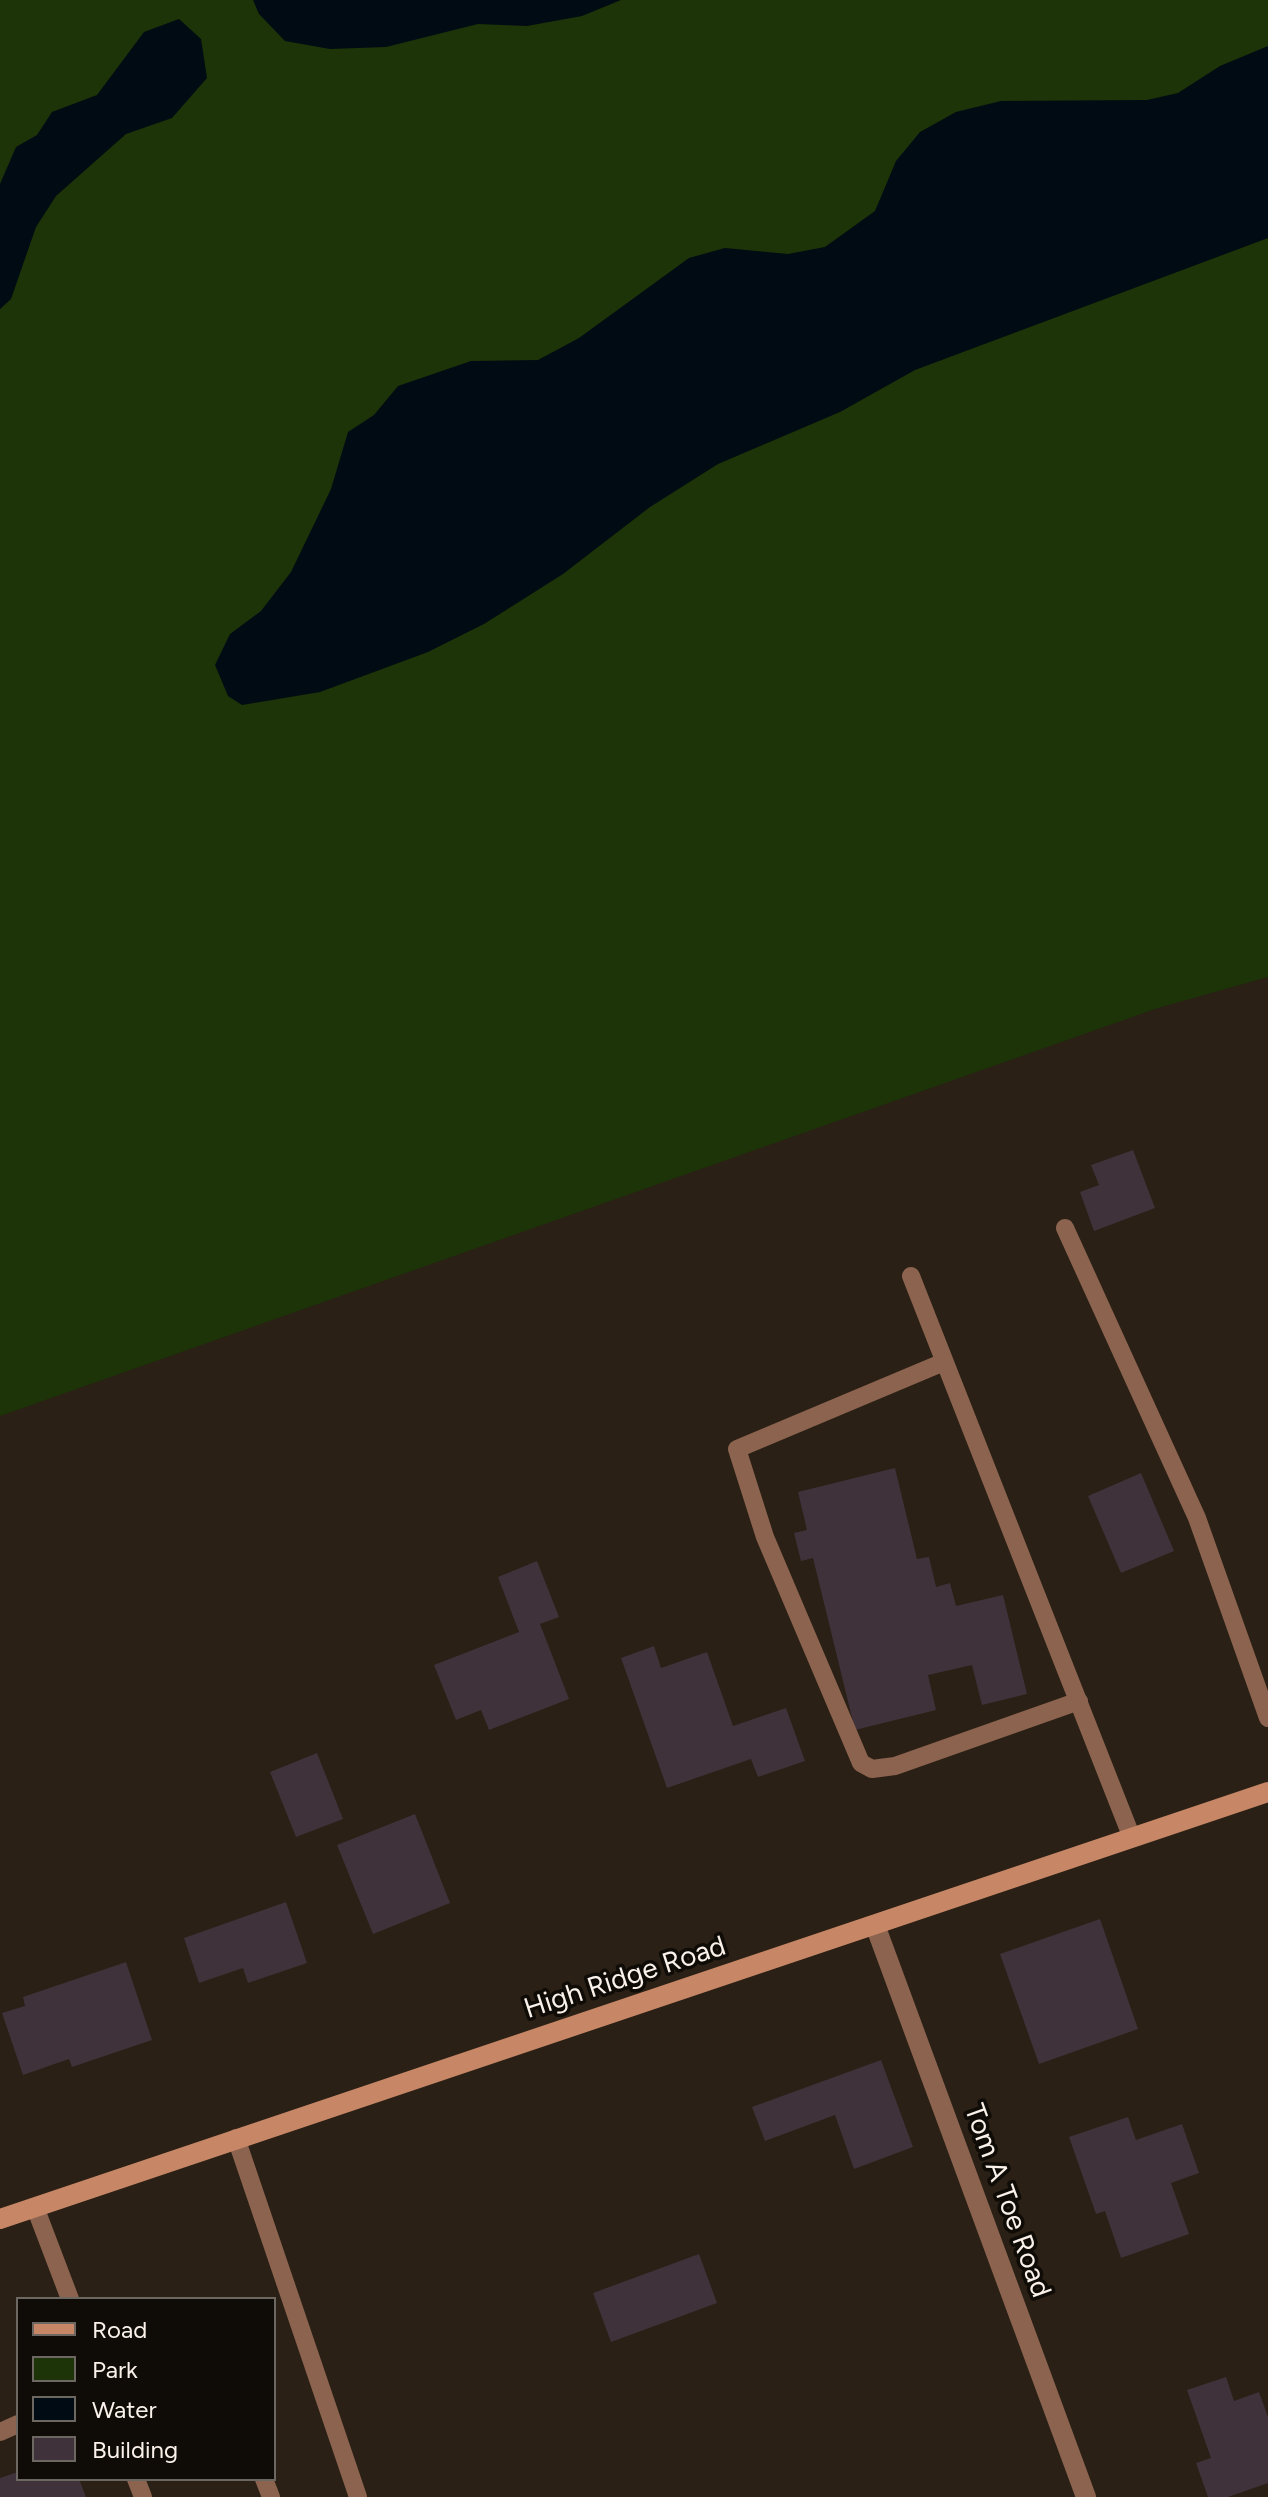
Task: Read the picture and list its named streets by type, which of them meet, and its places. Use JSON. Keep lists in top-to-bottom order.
{
  "streets": {
    "street": ["High Ridge Road", "Tom A Toe Road"]
  },
  "crossings": [
    ["High Ridge Road", "Tom A Toe Road"]
  ],
  "legend": [
    "Road",
    "Park",
    "Water",
    "Building"
  ]
}
